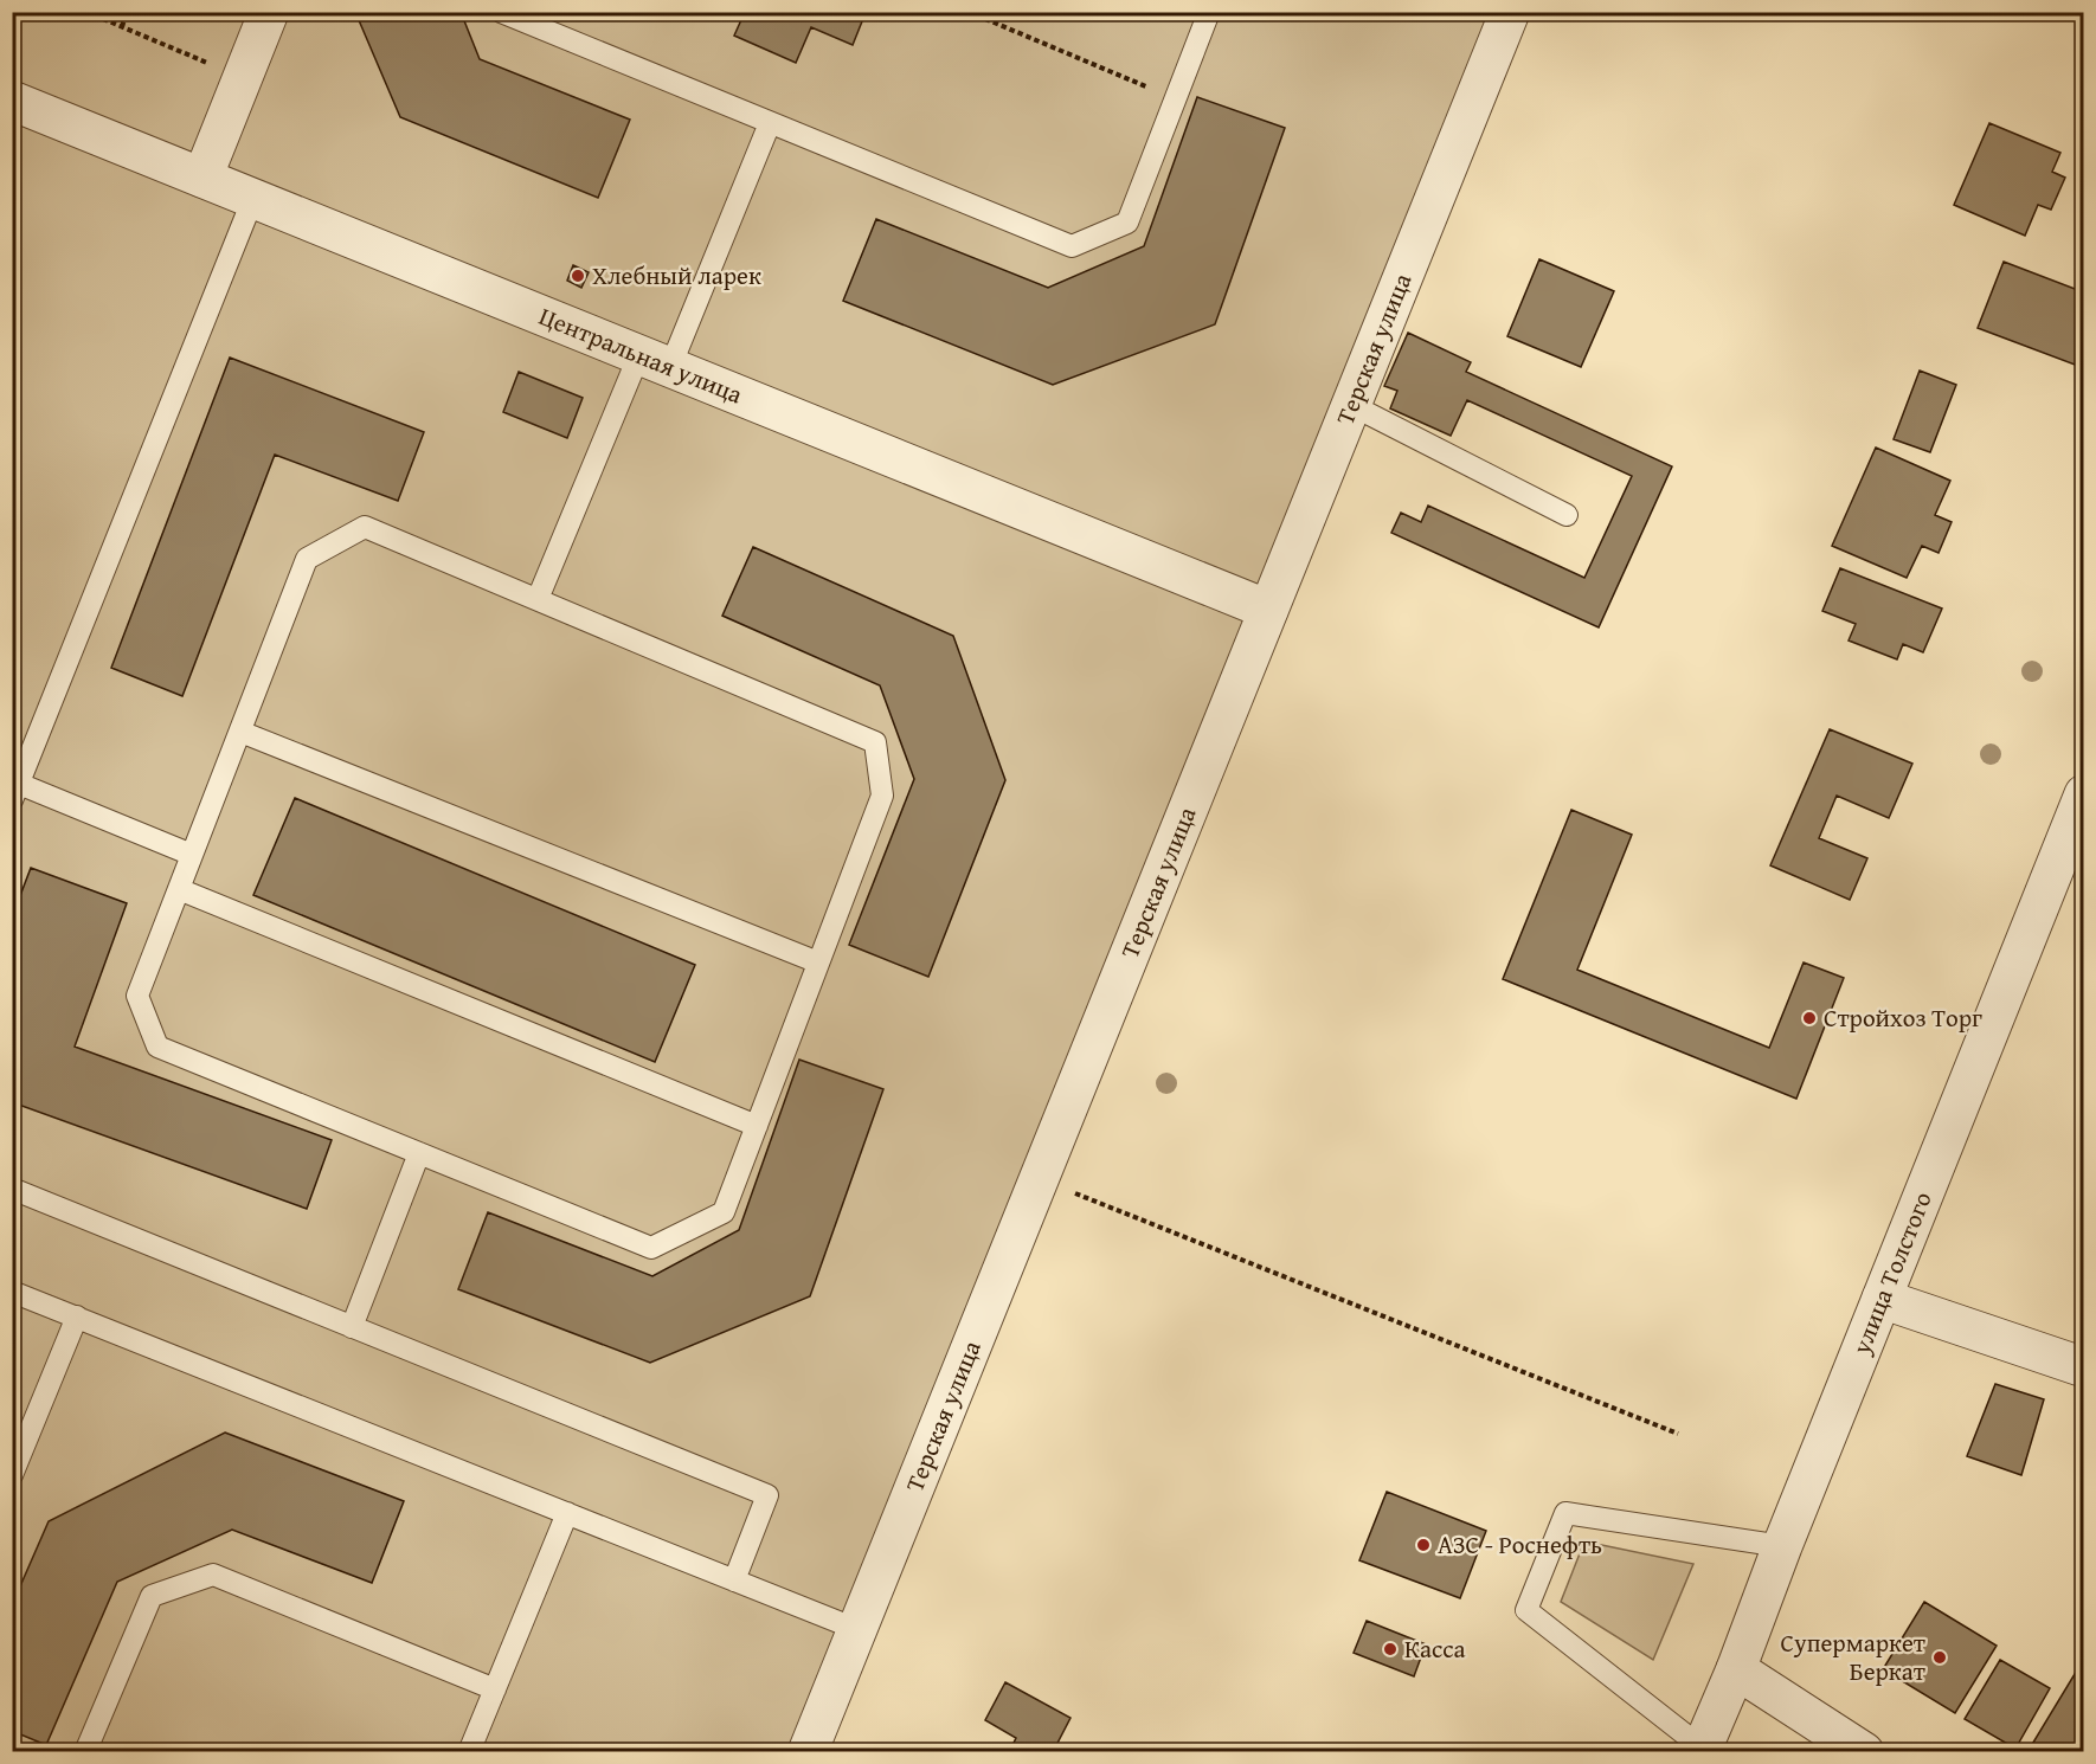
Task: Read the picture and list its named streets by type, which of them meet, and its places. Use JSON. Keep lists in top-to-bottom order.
{
  "streets": {
    "street": ["Терская улица", "Центральная улица", "улица Толстого"]
  },
  "crossings": [
    ["Терская улица", "Центральная улица"]
  ],
  "places": [
    "Хлебный ларек",
    "Стройхоз Торг",
    "АЗС - Роснефть",
    "Касса",
    "Супермаркет Беркат"
  ]
}
